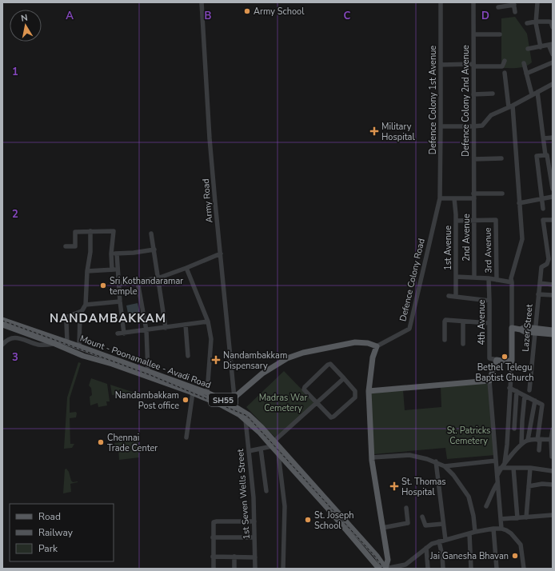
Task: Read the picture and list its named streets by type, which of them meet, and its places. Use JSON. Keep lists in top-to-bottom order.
{
  "streets": {
    "main road": ["Mount - Poonamallee - Avadi Road", "SH55"],
    "street": [
      "Defence Colony 1st Avenue",
      "Defence Colony 2nd Avenue",
      "Army Road",
      "2nd Avenue",
      "1st Avenue",
      "3rd Avenue",
      "Defence Colony Road",
      "4th Avenue",
      "Lazer Street",
      "1st Seven Wells Street"
    ]
  },
  "crossings": [
    ["Defence Colony 1st Avenue", "Defence Colony Road"],
    ["Defence Colony 2nd Avenue", "2nd Avenue"],
    ["2nd Avenue", "3rd Avenue"],
    ["Mount - Poonamallee - Avadi Road", "1st Seven Wells Street"]
  ],
  "districts": ["NANDAMBAKKAM"],
  "parks": ["Madras War Cemetery", "St. Patricks Cemetery"],
  "places": {
    "other": [
      "Army School",
      "Sri Kothandaramar temple",
      "Bethel Telegu Baptist Church",
      "Nandambakkam Post office",
      "Chennai Trade Center",
      "St. Joseph School",
      "Jai Ganesha Bhavan"
    ],
    "health": ["Military Hospital", "Nandambakkam Dispensary", "St. Thomas Hospital"]
  },
  "legend": ["Road", "Railway", "Park"],
  "north": "top",
  "grid": {
    "columns": [
      "A",
      "B",
      "C",
      "D"
    ],
    "rows": ["1", "2", "3"]
  }
}
